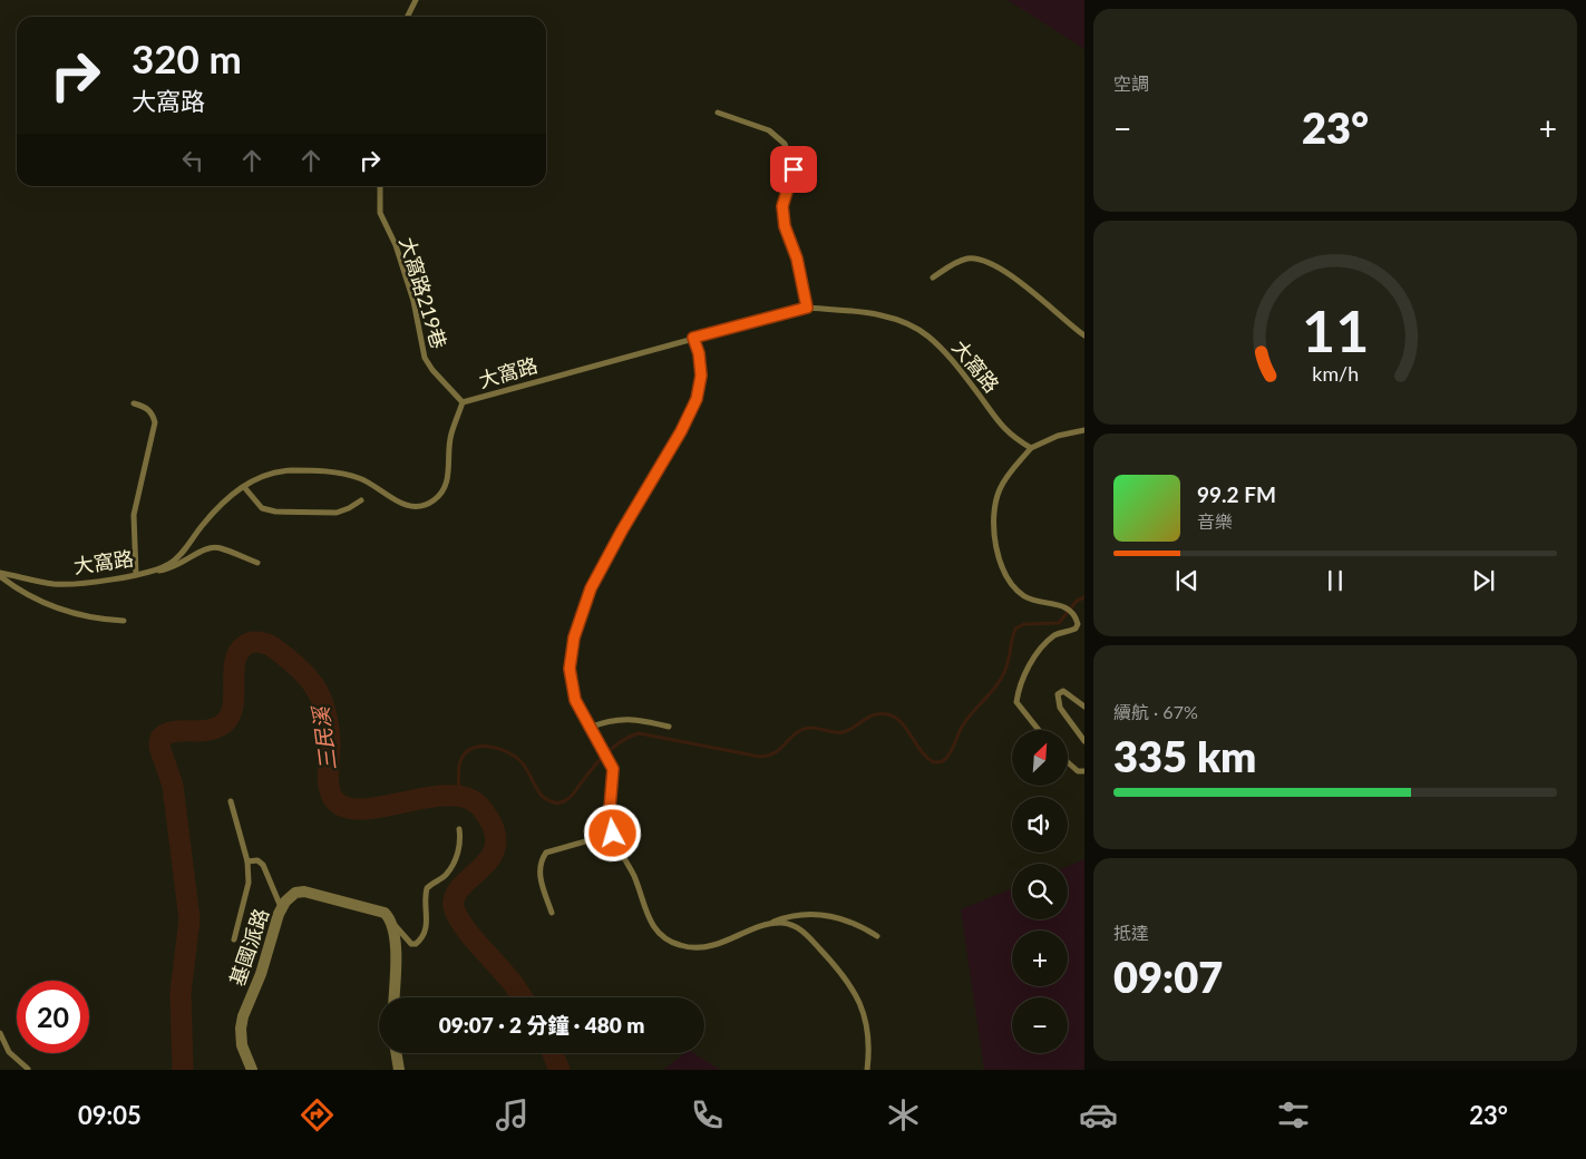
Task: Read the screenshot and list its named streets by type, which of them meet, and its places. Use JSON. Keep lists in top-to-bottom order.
{
  "streets": {
    "street": ["基國派路"],
    "lane": ["大窩路219巷", "大窩路"]
  },
  "crossings": [
    ["大窩路219巷", "大窩路"]
  ],
  "water": ["三民溪"],
  "north": "top right",
  "page": {
    "tile": [
      "空調",
      ["續航 · 67%", "335 km"],
      ["抵達", "09:07"]
    ],
    "turn": ["320 m", "大窩路"],
    "heat": ["−", "23°", "+"],
    "song": ["99.2 FM", "音樂"],
    "map_buttons": ["+", "−"],
    "limit": "20",
    "trip": "09:07 · 2 分鐘 · 480 m",
    "tabs": ["09:05", "23°"],
    "gauge": ["11", "km/h"]
  }
}
